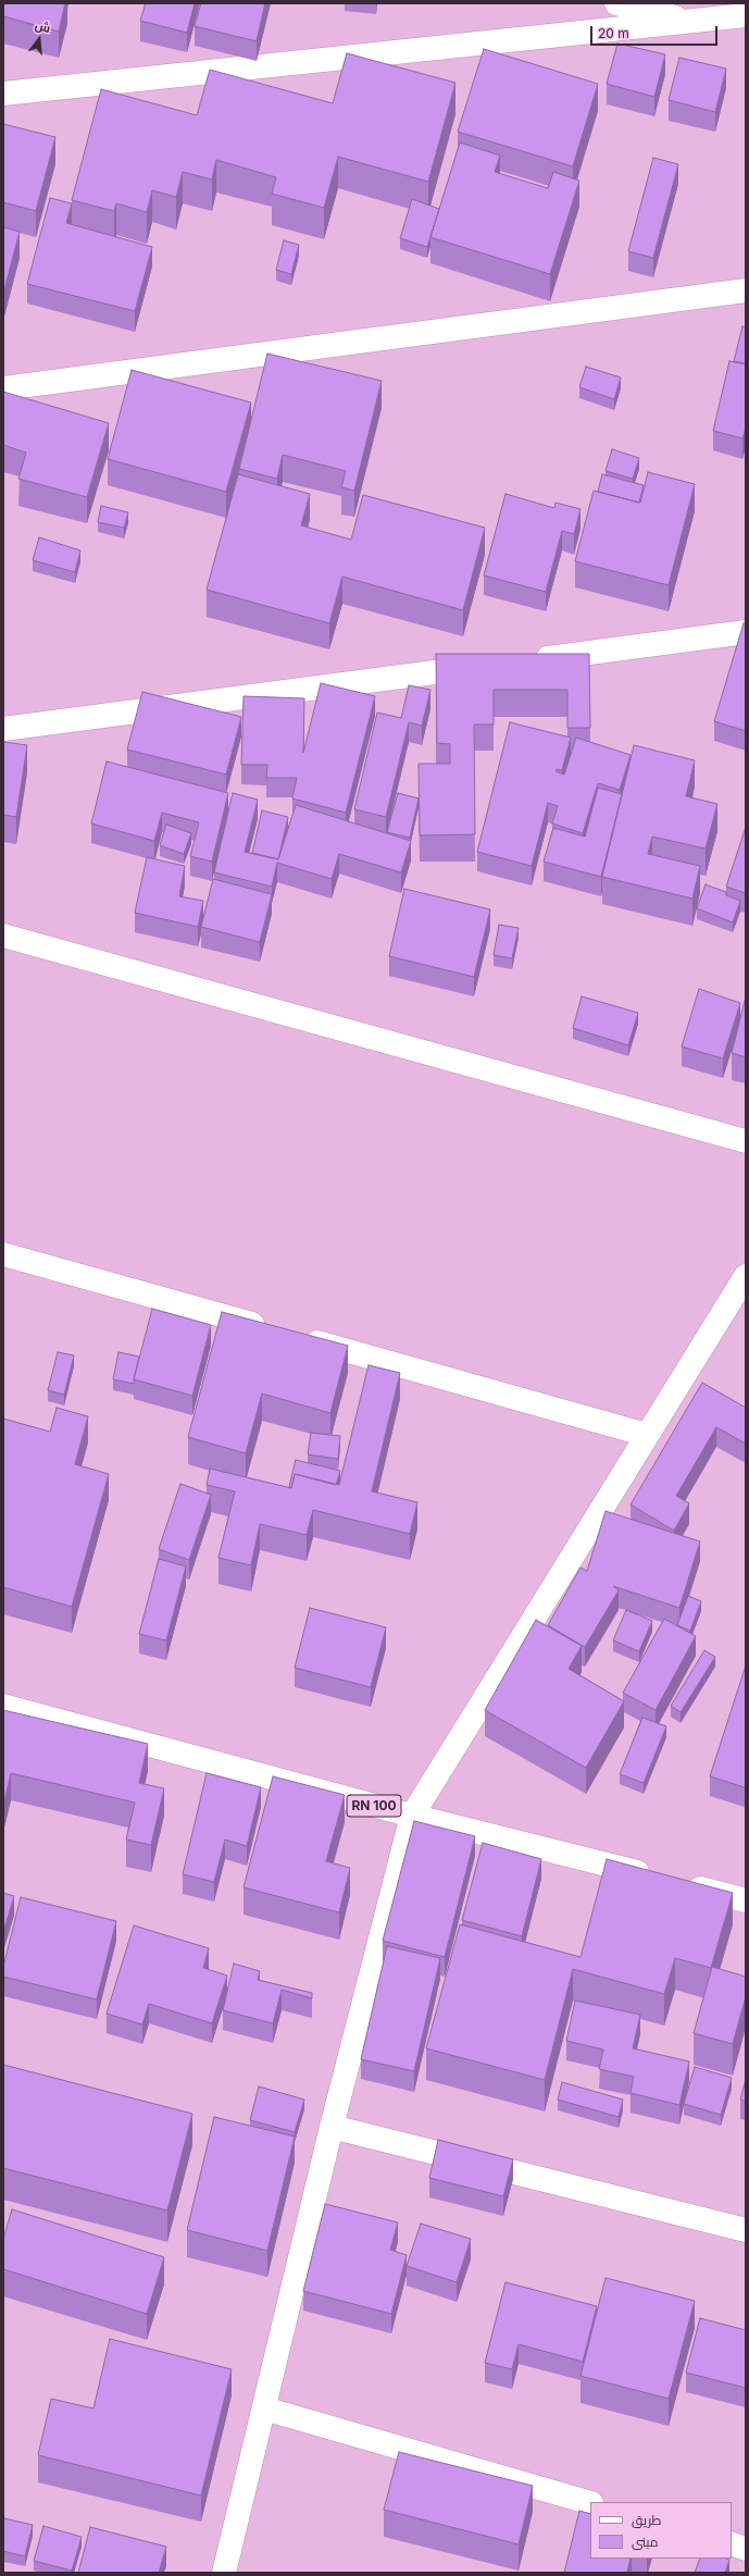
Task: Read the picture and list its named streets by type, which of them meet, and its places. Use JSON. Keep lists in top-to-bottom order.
{
  "streets": {
    "street": ["RN 100"]
  },
  "legend": ["طريق", "مبنى"],
  "scale_bar": "20 m",
  "north": "top"
}
